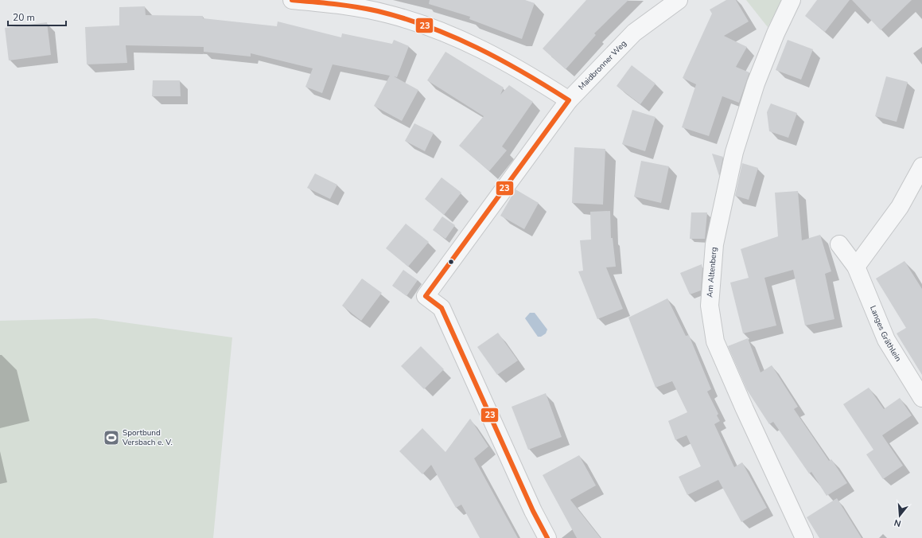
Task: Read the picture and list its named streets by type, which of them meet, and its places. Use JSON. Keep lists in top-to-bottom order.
{
  "streets": {
    "street": ["Maidbronner Weg", "Am Altenberg", "Langes Gräthlein"]
  },
  "places": {
    "sports": ["Sportbund Versbach e. V."]
  },
  "lines": ["transit line 23"],
  "scale_bar": "20 m",
  "north": "bottom"
}
